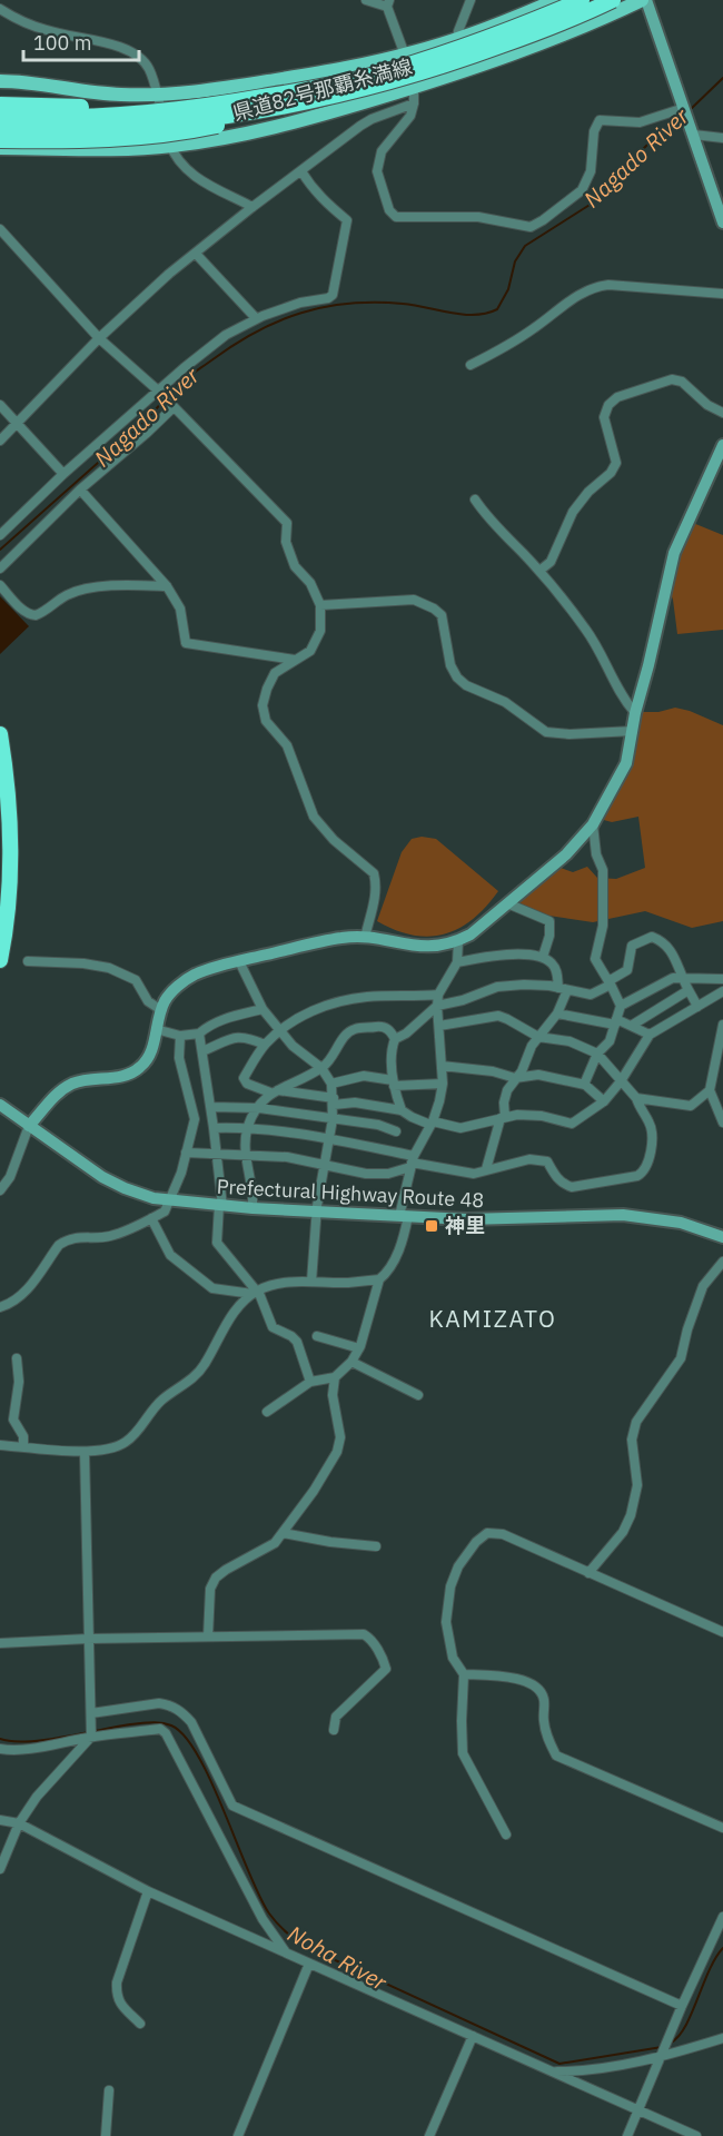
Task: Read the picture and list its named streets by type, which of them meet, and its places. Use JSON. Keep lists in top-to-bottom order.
{
  "streets": {
    "main road": ["県道82号那覇糸満線"],
    "street": ["Prefectural Highway Route 48"]
  },
  "districts": ["KAMIZATO"],
  "water": ["Nagado River", "Noha River"],
  "places": {
    "transit": ["神里"]
  },
  "scale_bar": "100 m"
}
